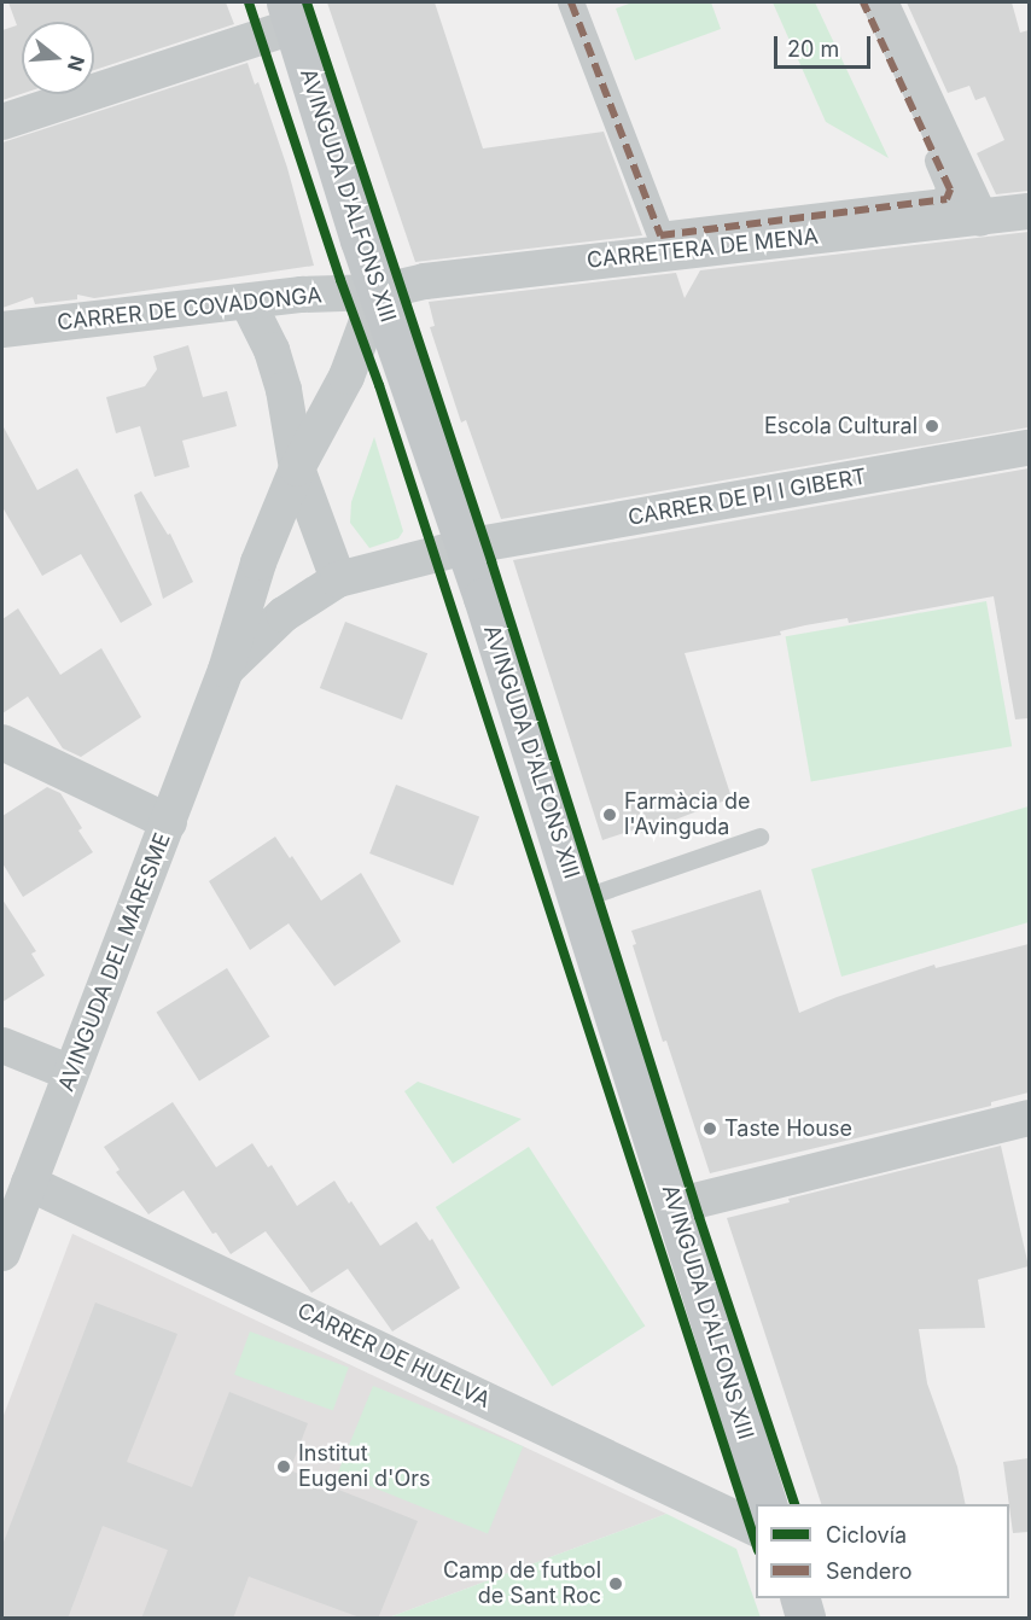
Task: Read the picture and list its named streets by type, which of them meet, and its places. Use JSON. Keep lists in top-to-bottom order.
{
  "streets": {
    "main road": ["AVINGUDA D'ALFONS XIII"],
    "street": [
      "CARRETERA DE MENA",
      "CARRER DE COVADONGA",
      "CARRER DE PI I GIBERT",
      "AVINGUDA DEL MARESME",
      "CARRER DE HUELVA"
    ]
  },
  "crossings": [
    ["AVINGUDA D'ALFONS XIII", "CARRETERA DE MENA"],
    ["AVINGUDA D'ALFONS XIII", "CARRER DE COVADONGA"],
    ["AVINGUDA D'ALFONS XIII", "CARRER DE PI I GIBERT"],
    ["AVINGUDA D'ALFONS XIII", "AVINGUDA DEL MARESME"],
    ["CARRETERA DE MENA", "CARRER DE COVADONGA"],
    ["CARRETERA DE MENA", "AVINGUDA DEL MARESME"],
    ["CARRER DE COVADONGA", "AVINGUDA DEL MARESME"],
    ["CARRER DE PI I GIBERT", "AVINGUDA DEL MARESME"],
    ["AVINGUDA DEL MARESME", "CARRER DE HUELVA"]
  ],
  "places": [
    "Escola Cultural",
    "Farmàcia de l'Avinguda",
    "Taste House",
    "Institut Eugeni d'Ors",
    "Camp de futbol de Sant Roc"
  ],
  "legend": ["Ciclovía", "Sendero"],
  "scale_bar": "20 m",
  "north": "right"
}
